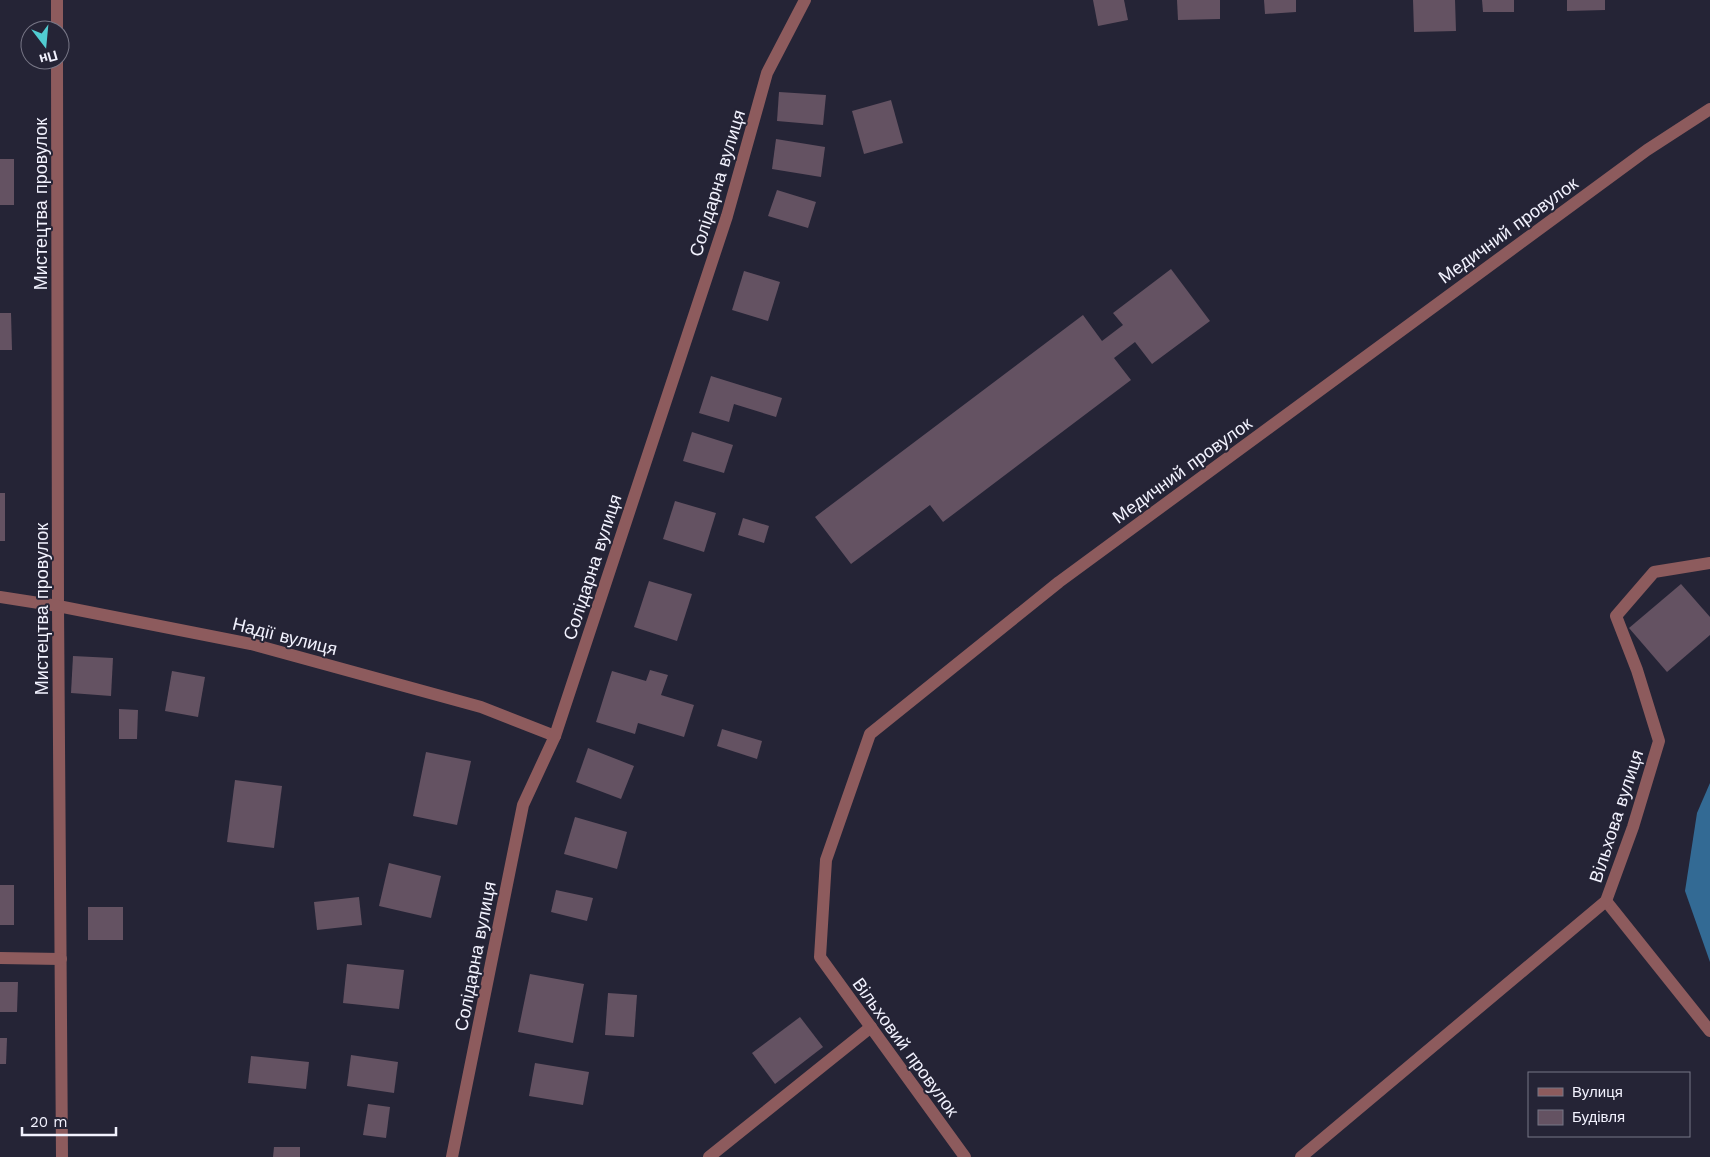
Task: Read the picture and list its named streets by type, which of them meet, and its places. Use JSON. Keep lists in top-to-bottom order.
{
  "streets": {
    "street": [
      "Солідарна вулиця",
      "Мистецтва провулок",
      "Медичний провулок",
      "Надії вулиця",
      "Вільхова вулиця",
      "Вільховий провулок"
    ]
  },
  "crossings": [
    ["Солідарна вулиця", "Надії вулиця"],
    ["Мистецтва провулок", "Надії вулиця"],
    ["Медичний провулок", "Вільховий провулок"]
  ],
  "legend": ["Вулиця", "Будівля"],
  "scale_bar": "20 m",
  "north": "bottom"
}
